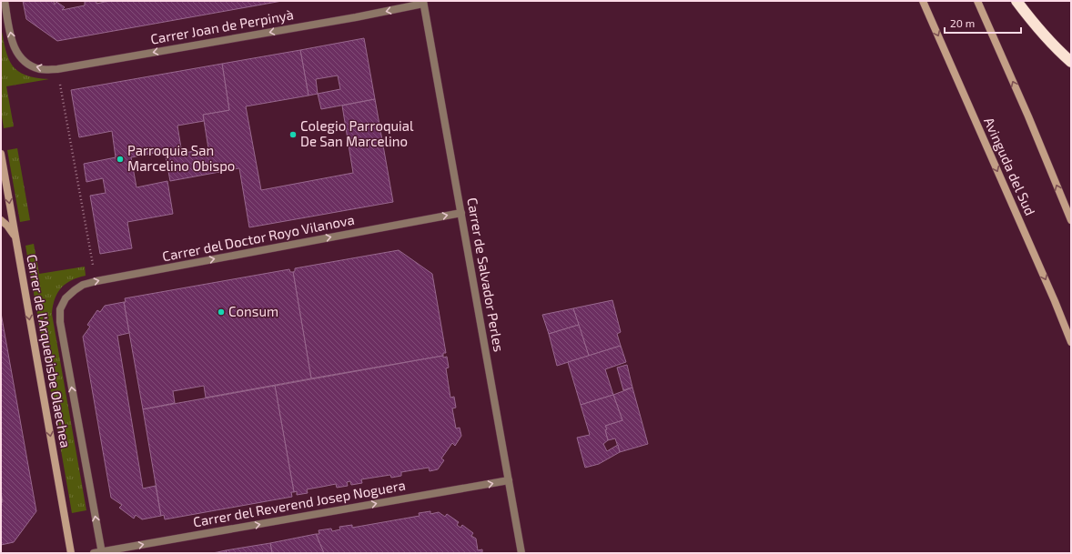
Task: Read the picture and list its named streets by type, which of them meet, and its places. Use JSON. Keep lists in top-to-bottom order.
{
  "streets": {
    "main road": ["Avinguda del Sud", "Carrer de l'Arquebisbe Olaechea"],
    "street": [
      "Carrer Joan de Perpinyà",
      "Carrer del Doctor Royo Vilanova",
      "Carrer de Salvador Perles",
      "Carrer del Reverend Josep Noguera"
    ]
  },
  "crossings": [
    ["Carrer Joan de Perpinyà", "Carrer de Salvador Perles"],
    ["Carrer del Doctor Royo Vilanova", "Carrer de Salvador Perles"],
    ["Carrer del Doctor Royo Vilanova", "Carrer de l'Arquebisbe Olaechea"],
    ["Carrer de Salvador Perles", "Carrer del Reverend Josep Noguera"],
    ["Carrer de l'Arquebisbe Olaechea", "Carrer del Reverend Josep Noguera"]
  ],
  "one_way": ["Carrer Joan de Perpinyà", "Carrer del Doctor Royo Vilanova", "Carrer del Reverend Josep Noguera"],
  "places": ["Colegio Parroquial De San Marcelino", "Parroquia San Marcelino Obispo", "Consum"],
  "scale_bar": "20 m"
}
